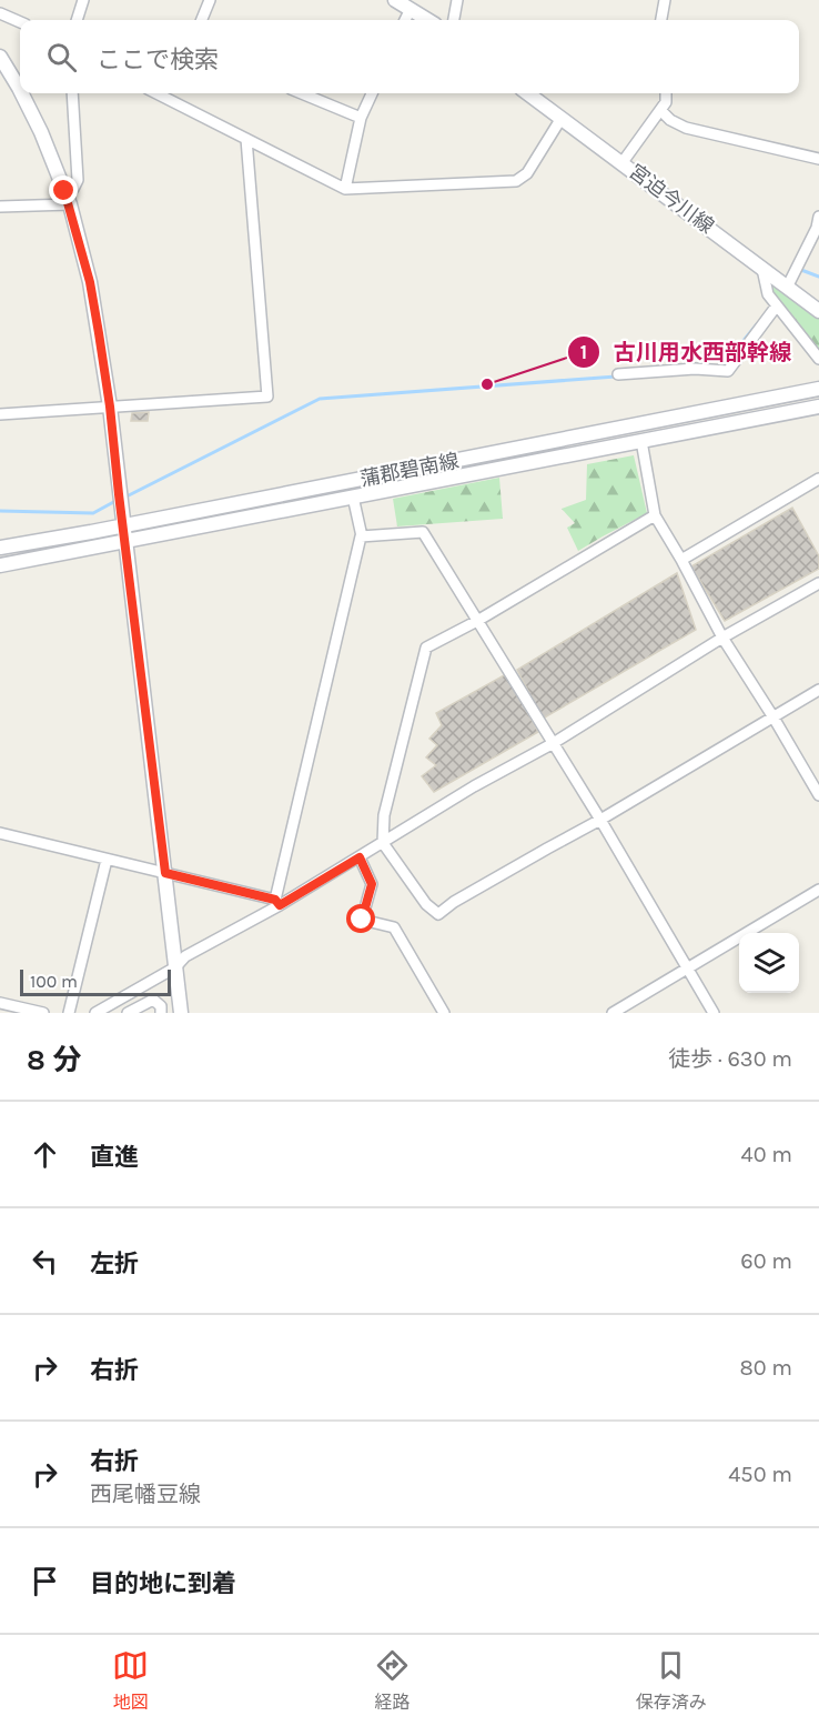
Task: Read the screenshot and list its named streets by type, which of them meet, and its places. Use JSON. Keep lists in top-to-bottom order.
{
  "streets": {
    "main road": ["宮迫今川線", "蒲郡碧南線"]
  },
  "places": ["古川用水西部幹線"],
  "scale_bar": "100 m",
  "page": {
    "search": "ここで検索",
    "scale": "100 m",
    "heading": ["8 分", "徒歩 · 630 m"],
    "list": [
      ["直進", "40 m"],
      ["左折", "60 m"],
      ["右折", "80 m"],
      ["右折", "西尾幡豆線", "450 m"],
      "目的地に到着"
    ],
    "nav": ["地図", "経路", "保存済み"]
  }
}
